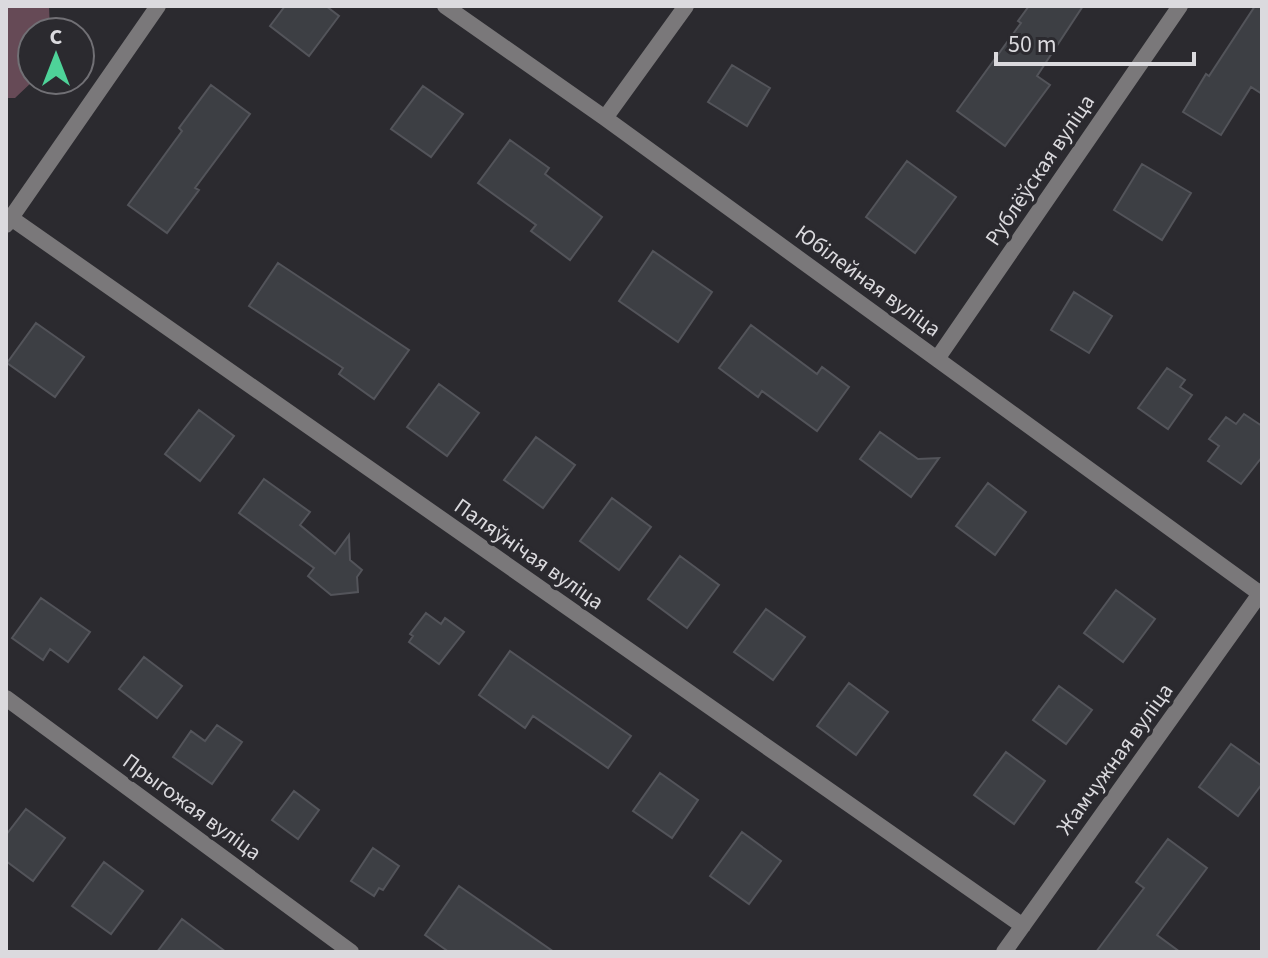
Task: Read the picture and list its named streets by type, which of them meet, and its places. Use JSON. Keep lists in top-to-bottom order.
{
  "streets": {
    "street": [
      "Рублёўская вуліца",
      "Юбілейная вуліца",
      "Паляўнічая вуліца",
      "Жамчужная вуліца",
      "Прыгожая вуліца"
    ]
  },
  "crossings": [
    ["Рублёўская вуліца", "Юбілейная вуліца"],
    ["Юбілейная вуліца", "Жамчужная вуліца"],
    ["Паляўнічая вуліца", "Жамчужная вуліца"]
  ],
  "scale_bar": "50 m",
  "north": "top"
}
